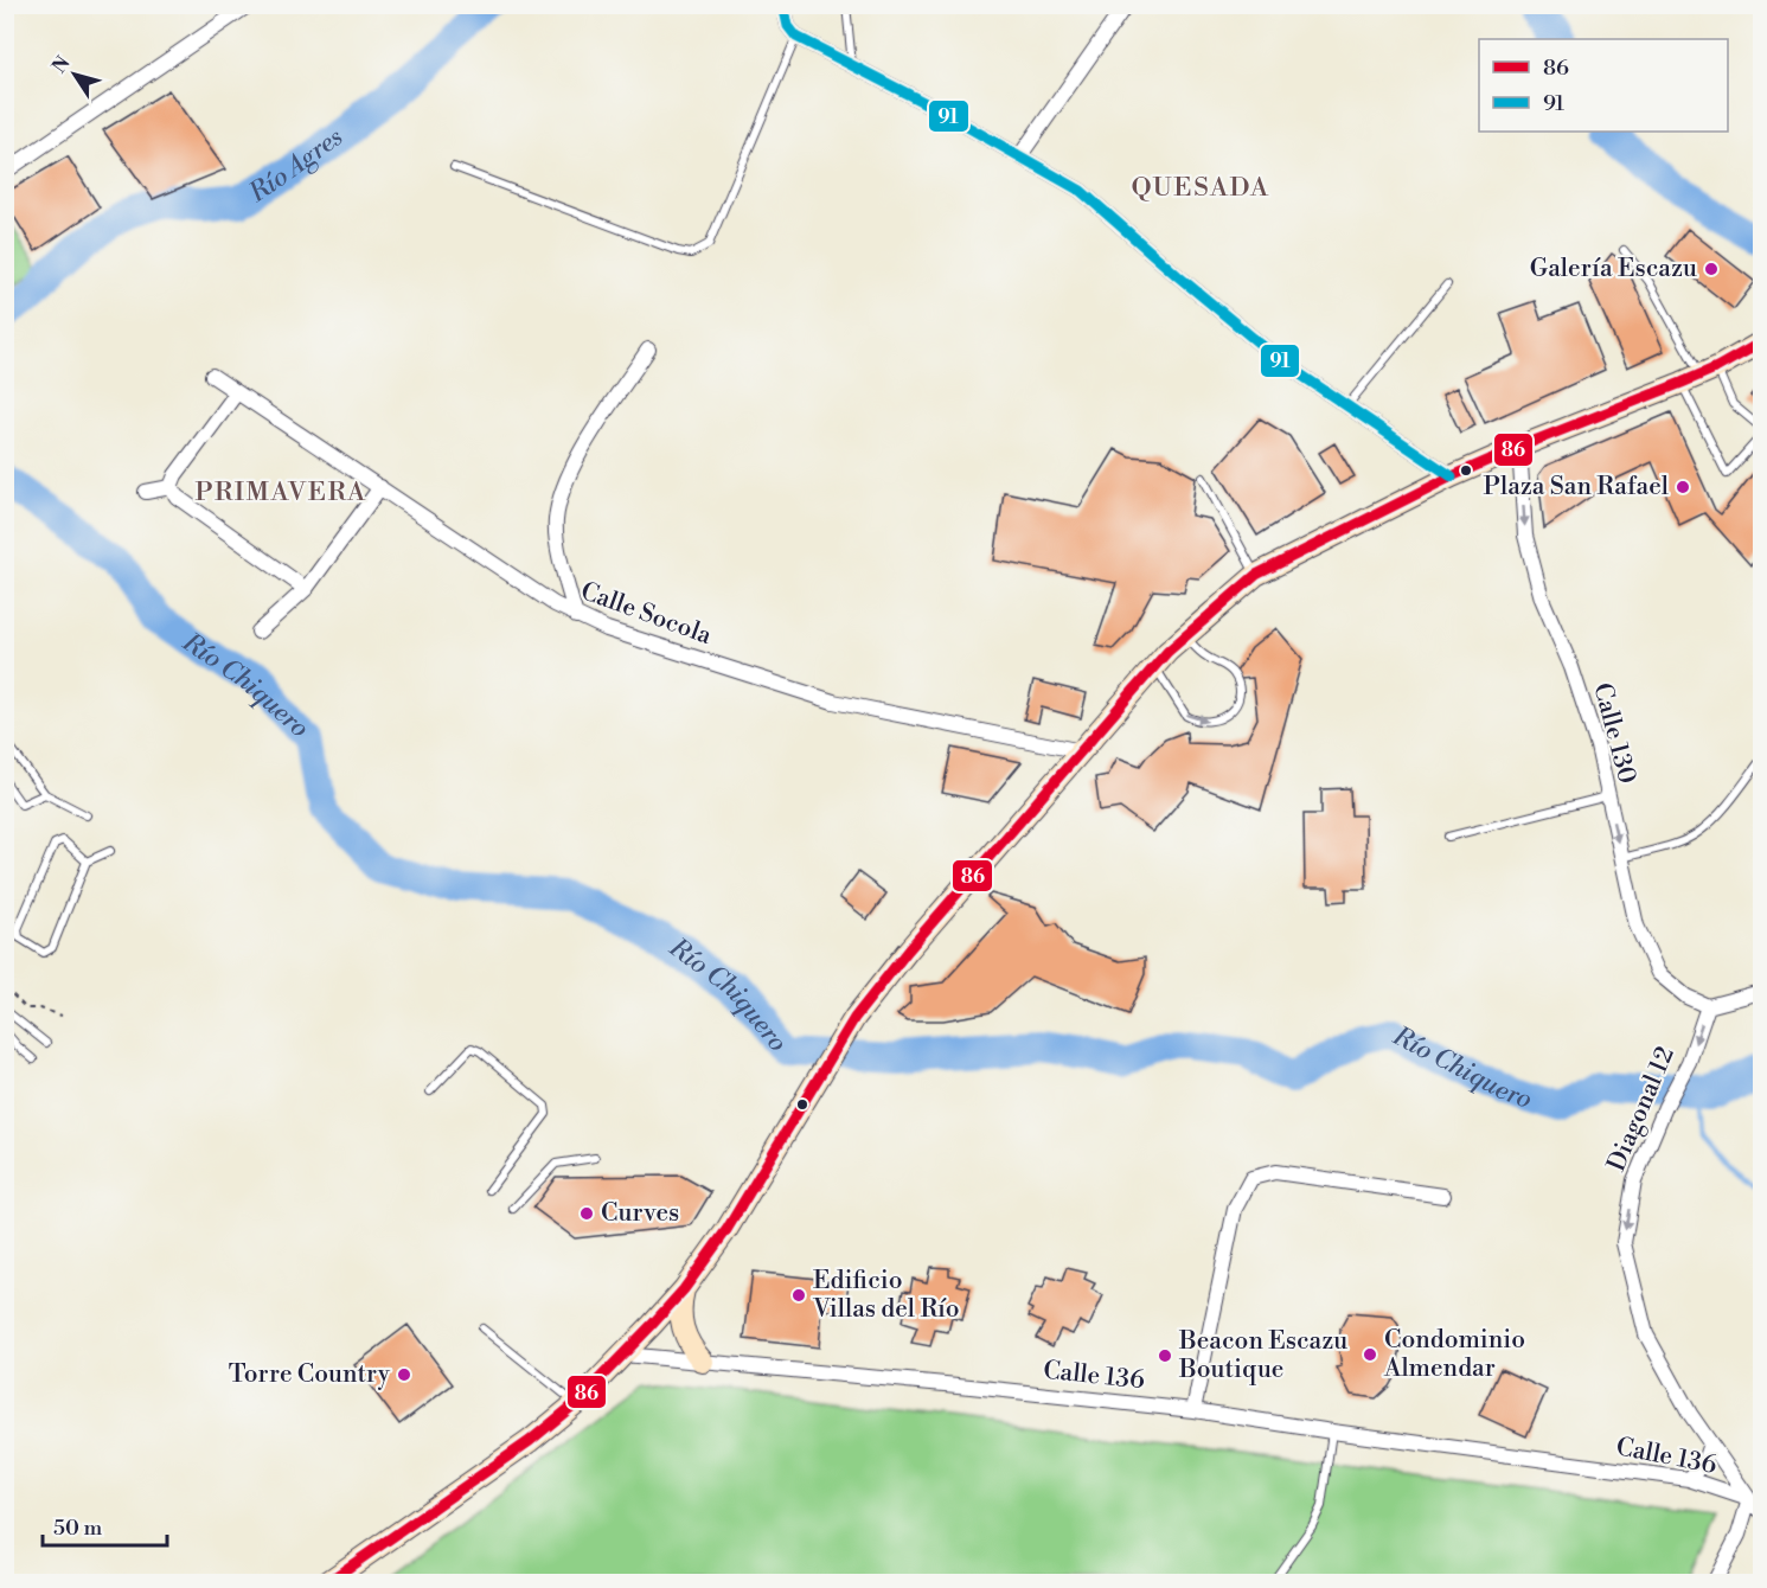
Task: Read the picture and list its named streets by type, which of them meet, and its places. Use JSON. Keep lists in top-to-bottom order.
{
  "streets": {
    "street": [
      "Calle Socola",
      "Calle 130",
      "Diagonal 12",
      "Calle 136"
    ]
  },
  "crossings": [
    ["Calle 130", "Diagonal 12"],
    ["Diagonal 12", "Calle 136"]
  ],
  "one_way": ["Calle 130", "Diagonal 12"],
  "districts": ["QUESADA", "PRIMAVERA"],
  "water": ["Río Agres", "Río Chiquero"],
  "places": [
    "Galería Escazu",
    "Plaza San Rafael",
    "Curves",
    "Edificio Villas del Río",
    "Condominio Almendar",
    "Beacon Escazu Boutique",
    "Torre Country"
  ],
  "lines": ["transit line 91", "transit line 86"],
  "legend": ["86", "91"],
  "scale_bar": "50 m",
  "north": "top left"
}
